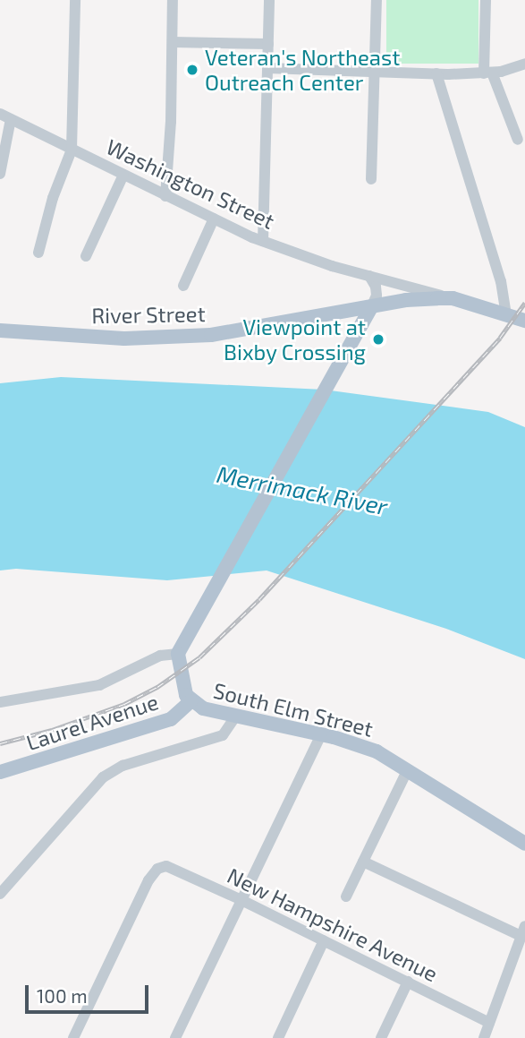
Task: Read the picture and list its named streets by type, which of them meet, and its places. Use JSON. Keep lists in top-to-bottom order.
{
  "streets": {
    "main road": [
      "Washington Street",
      "River Street",
      "South Elm Street",
      "Laurel Avenue"
    ],
    "street": ["New Hampshire Avenue"]
  },
  "crossings": [
    ["Washington Street", "River Street"],
    ["South Elm Street", "Laurel Avenue"]
  ],
  "water": ["Merrimack River"],
  "places": ["Veteran's Northeast Outreach Center", "Viewpoint at Bixby Crossing"],
  "scale_bar": "100 m"
}
